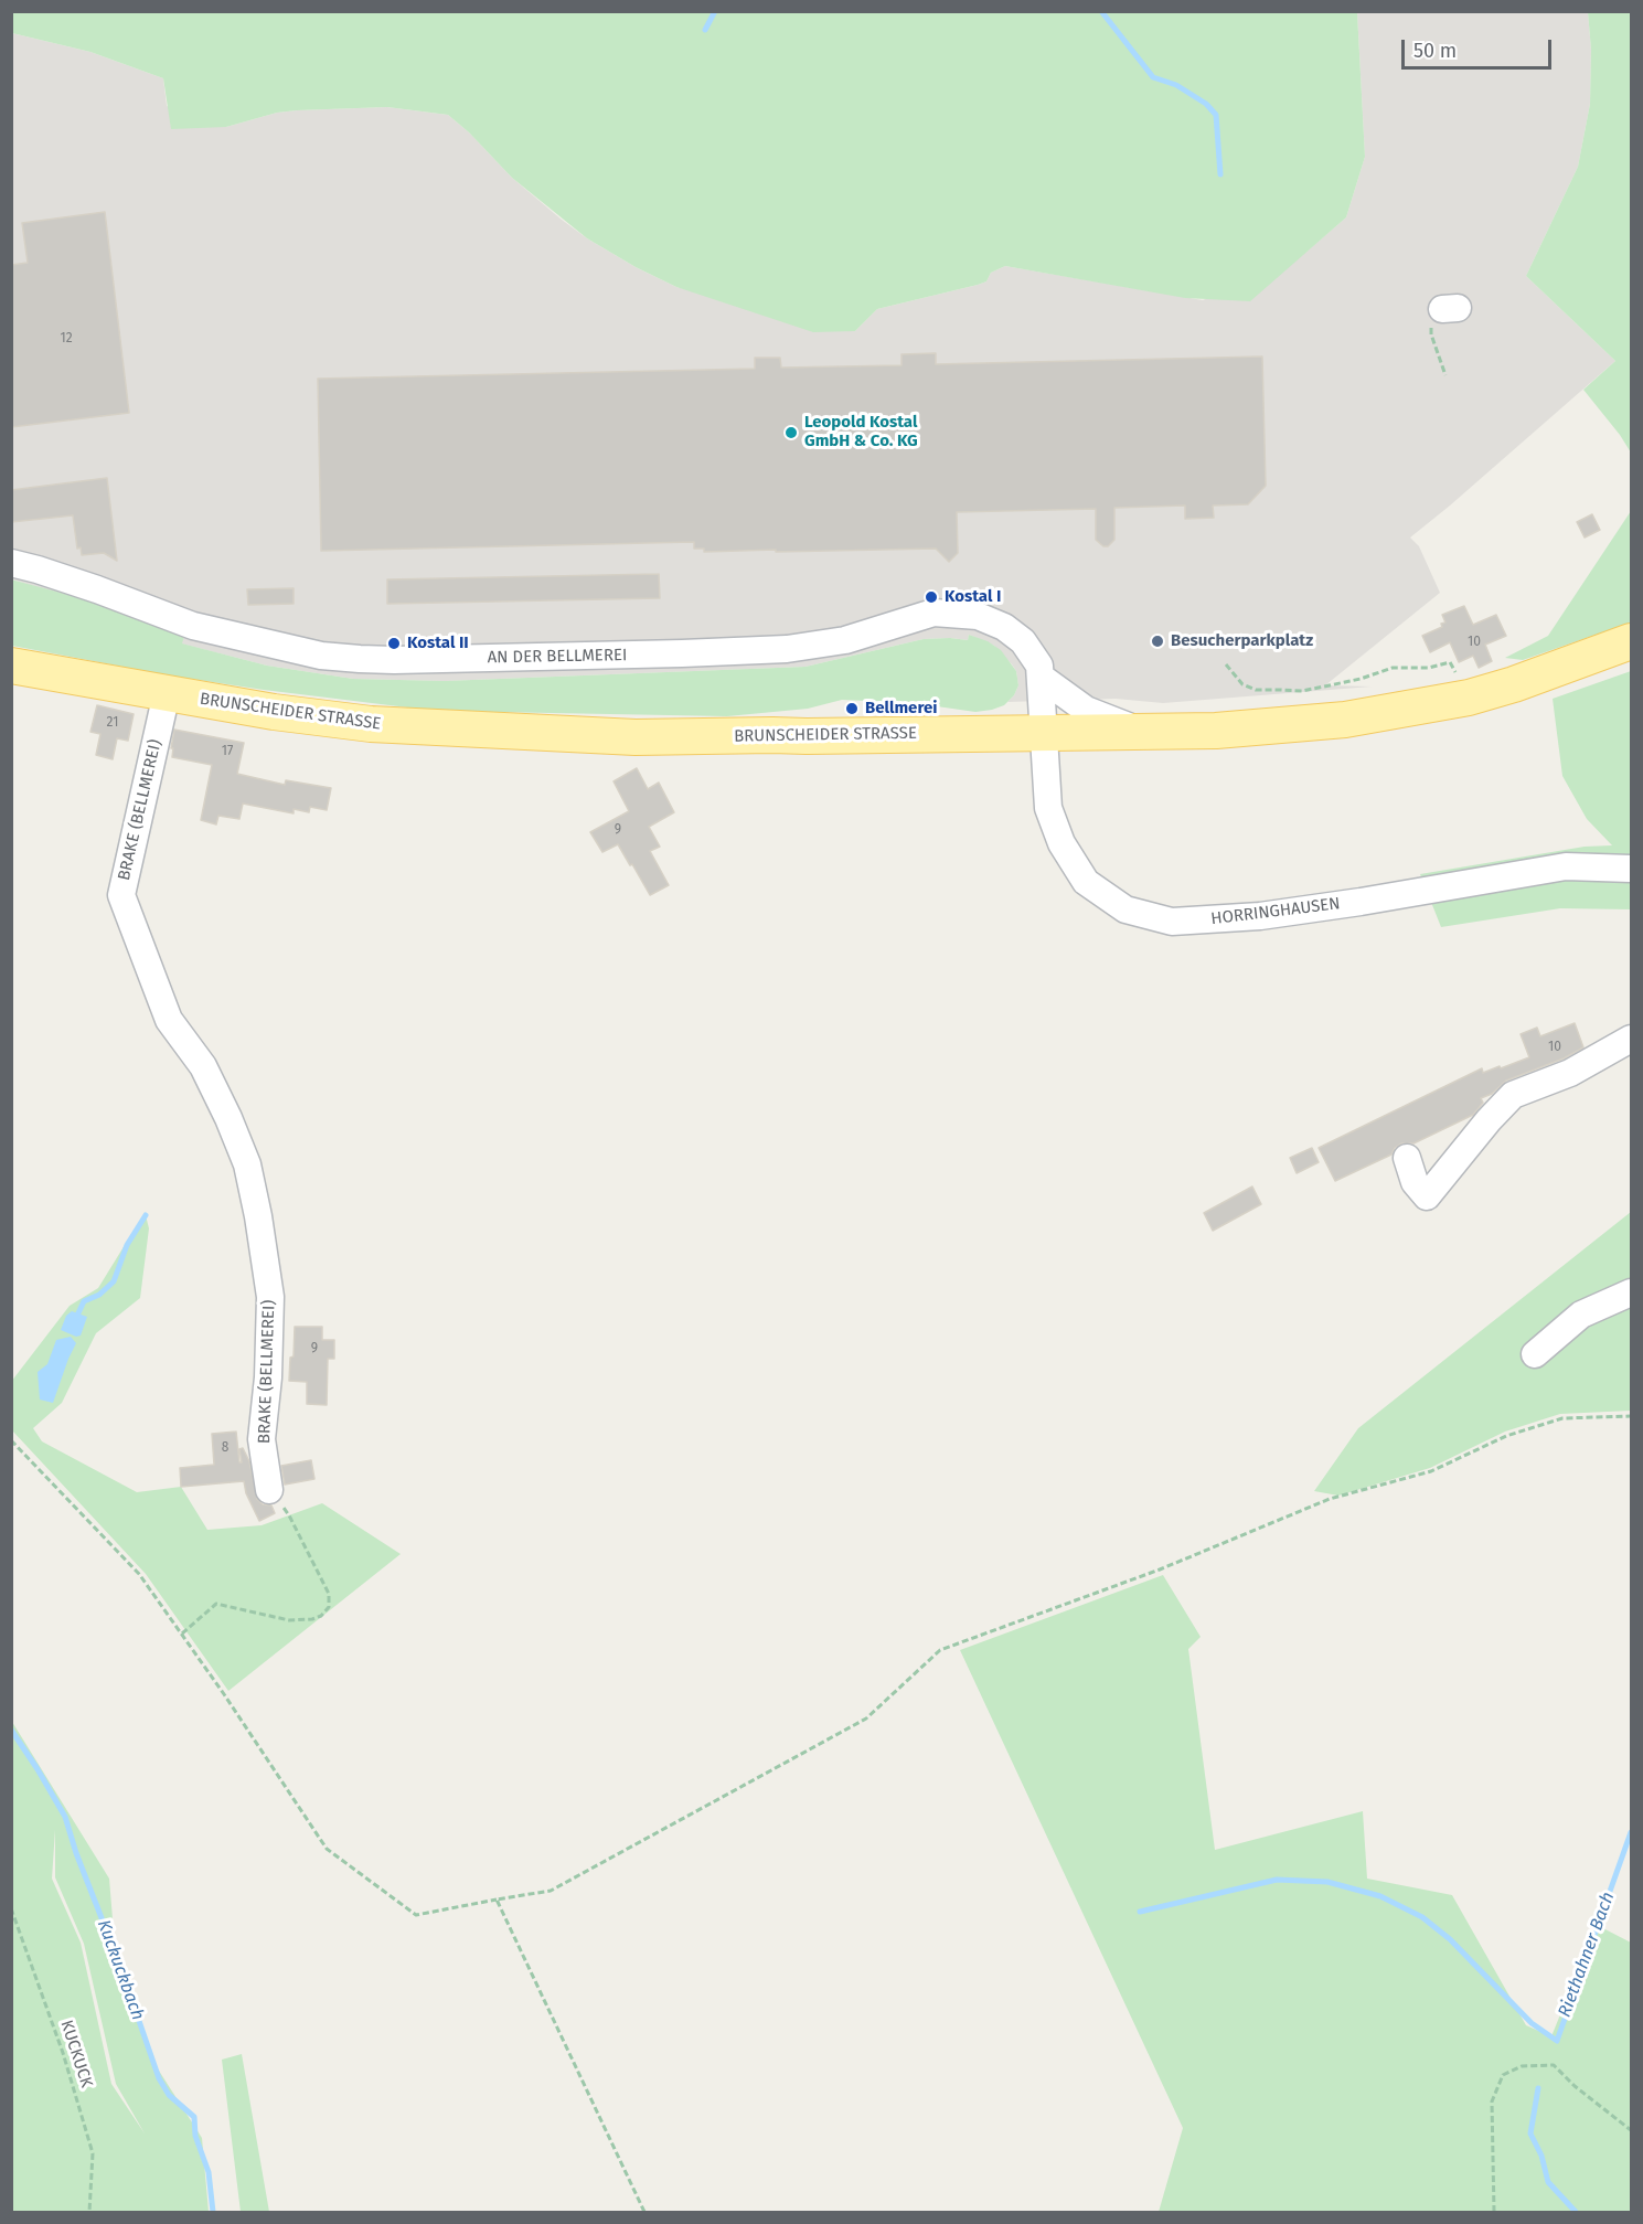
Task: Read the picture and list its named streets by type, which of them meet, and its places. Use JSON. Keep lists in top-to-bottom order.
{
  "streets": {
    "main road": ["BRUNSCHEIDER STRASSE"],
    "street": ["AN DER BELLMEREI", "BRAKE (BELLMEREI)", "HORRINGHAUSEN"],
    "path": ["KUCKUCK"]
  },
  "crossings": [
    ["AN DER BELLMEREI", "BRUNSCHEIDER STRASSE"],
    ["AN DER BELLMEREI", "HORRINGHAUSEN"],
    ["BRUNSCHEIDER STRASSE", "BRAKE (BELLMEREI)"],
    ["BRUNSCHEIDER STRASSE", "HORRINGHAUSEN"]
  ],
  "water": ["Riethahner Bach", "Kuckuckbach"],
  "places": [
    "Leopold Kostal GmbH & Co. KG",
    "Kostal I",
    "Besucherparkplatz",
    "Kostal II",
    "Bellmerei"
  ],
  "house_numbers": [
    "12",
    "10",
    "21",
    "17",
    "9",
    "10",
    "9",
    "8"
  ],
  "scale_bar": "50 m"
}
